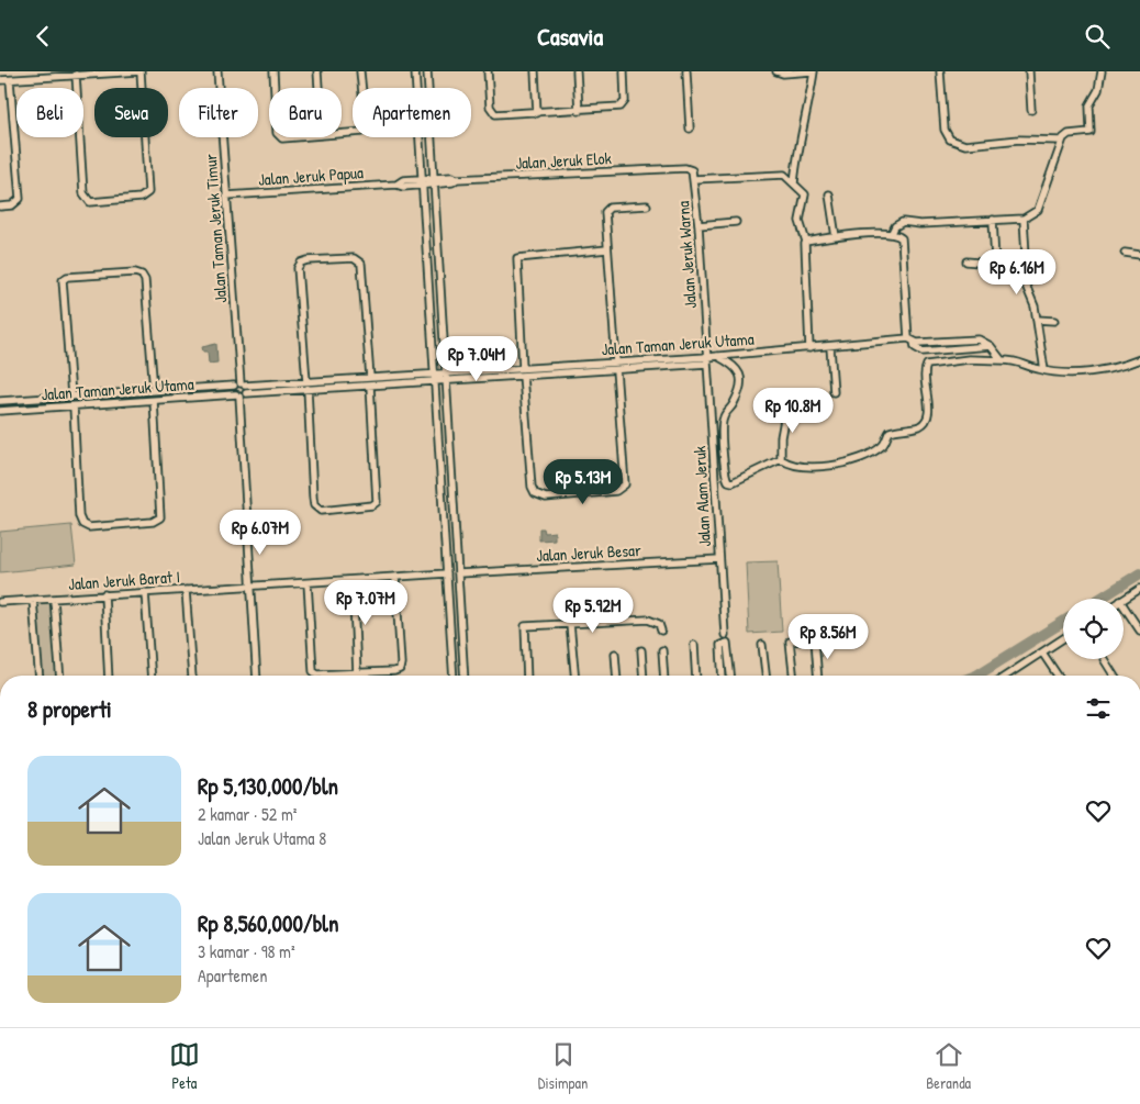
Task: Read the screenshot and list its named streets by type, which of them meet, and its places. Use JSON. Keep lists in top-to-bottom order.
{
  "streets": {
    "street": [
      "Jalan Jeruk Elok",
      "Jalan Jeruk Papua",
      "Jalan Taman Jeruk Timur",
      "Jalan Jeruk Warna",
      "Jalan Taman Jeruk Utama",
      "Jalan Alam Jeruk",
      "Jalan Jeruk Besar",
      "Jalan Jeruk Barat I"
    ]
  },
  "crossings": [
    ["Jalan Jeruk Elok", "Jalan Jeruk Papua"],
    ["Jalan Jeruk Elok", "Jalan Jeruk Warna"],
    ["Jalan Jeruk Papua", "Jalan Taman Jeruk Timur"],
    ["Jalan Taman Jeruk Timur", "Jalan Taman Jeruk Utama"],
    ["Jalan Jeruk Warna", "Jalan Taman Jeruk Utama"],
    ["Jalan Jeruk Warna", "Jalan Alam Jeruk"],
    ["Jalan Taman Jeruk Utama", "Jalan Alam Jeruk"],
    ["Jalan Alam Jeruk", "Jalan Jeruk Besar"]
  ],
  "page": {
    "header": "Casavia",
    "chip": [
      "Beli",
      "Sewa",
      "Filter",
      "Baru",
      "Apartemen"
    ],
    "price": [
      "Rp 6.16M",
      "Rp 7.04M",
      "Rp 10.8M",
      "Rp 5.13M",
      "Rp 6.07M",
      "Rp 7.07M",
      "Rp 5.92M",
      "Rp 8.56M"
    ],
    "heading": "8 properti",
    "list": [
      {
        "name": "Rp 5,130,000/bln",
        "note": "2 kamar · 52 m² · Jalan Jeruk Utama 8"
      },
      {
        "name": "Rp 8,560,000/bln",
        "note": "3 kamar · 98 m² · Apartemen"
      }
    ],
    "tabs": ["Peta", "Disimpan", "Beranda"]
  }
}
